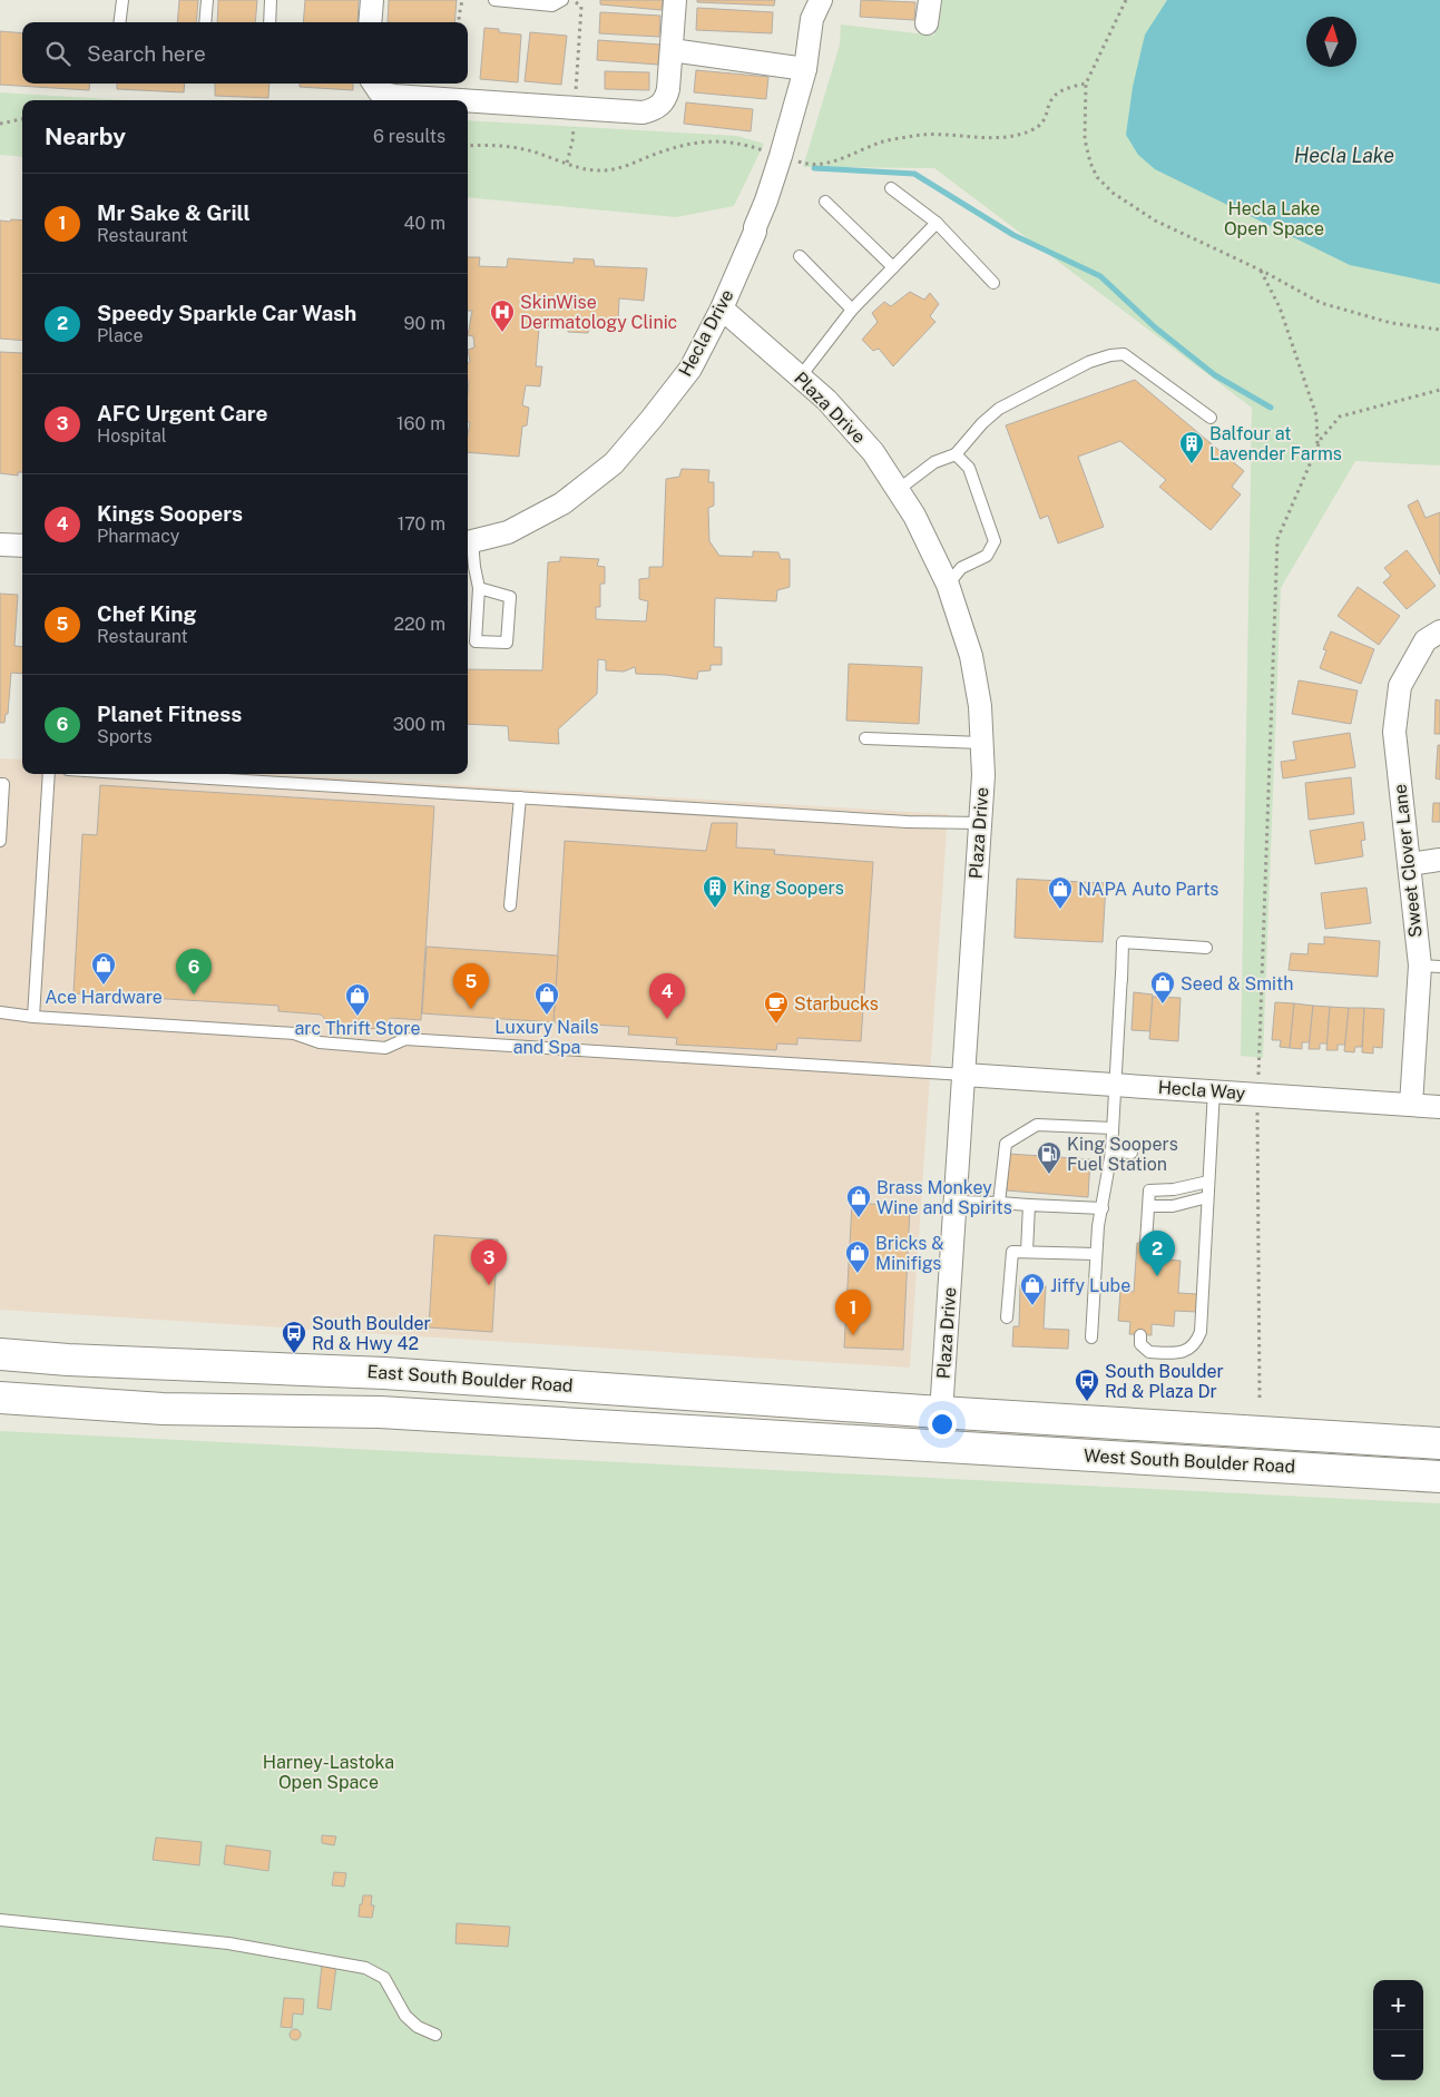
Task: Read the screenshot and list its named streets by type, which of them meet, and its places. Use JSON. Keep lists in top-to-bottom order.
{
  "streets": {
    "main road": ["East South Boulder Road", "West South Boulder Road"],
    "street": [
      "Hecla Drive",
      "Plaza Drive",
      "Sweet Clover Lane",
      "Hecla Way"
    ]
  },
  "crossings": [
    ["Hecla Drive", "Plaza Drive"],
    ["Plaza Drive", "Hecla Way"],
    ["Plaza Drive", "East South Boulder Road"],
    ["Plaza Drive", "West South Boulder Road"],
    ["Sweet Clover Lane", "Hecla Way"],
    ["East South Boulder Road", "West South Boulder Road"]
  ],
  "water": ["Hecla Lake"],
  "parks": ["Hecla Lake Open Space", "Harney-Lastoka Open Space"],
  "places": {
    "hospital": ["SkinWise Dermatology Clinic"],
    "building": ["Balfour at Lavender Farms", "King Soopers"],
    "shop": [
      "NAPA Auto Parts",
      "Ace Hardware",
      "Seed & Smith",
      "Luxury Nails and Spa",
      "arc Thrift Store",
      "Brass Monkey Wine and Spirits",
      "Bricks & Minifigs",
      "Jiffy Lube"
    ],
    "cafe": ["Starbucks"],
    "fuel station": ["King Soopers Fuel Station"],
    "bus stop": ["South Boulder Rd & Hwy 42", "South Boulder Rd & Plaza Dr"]
  },
  "north": "top",
  "page": {
    "search": "Search here",
    "heading": ["Nearby", "6 results"],
    "list": [
      {
        "mark": "1",
        "name": "Mr Sake & Grill",
        "note": "Restaurant",
        "value": "40 m"
      },
      {
        "mark": "2",
        "name": "Speedy Sparkle Car Wash",
        "note": "Place",
        "value": "90 m"
      },
      {
        "mark": "3",
        "name": "AFC Urgent Care",
        "note": "Hospital",
        "value": "160 m"
      },
      {
        "mark": "4",
        "name": "Kings Soopers",
        "note": "Pharmacy",
        "value": "170 m"
      },
      {
        "mark": "5",
        "name": "Chef King",
        "note": "Restaurant",
        "value": "220 m"
      },
      {
        "mark": "6",
        "name": "Planet Fitness",
        "note": "Sports",
        "value": "300 m"
      }
    ],
    "pins": [
      "6",
      "5",
      "4",
      "2",
      "3",
      "1"
    ],
    "map_buttons": ["+", "−"]
  }
}
